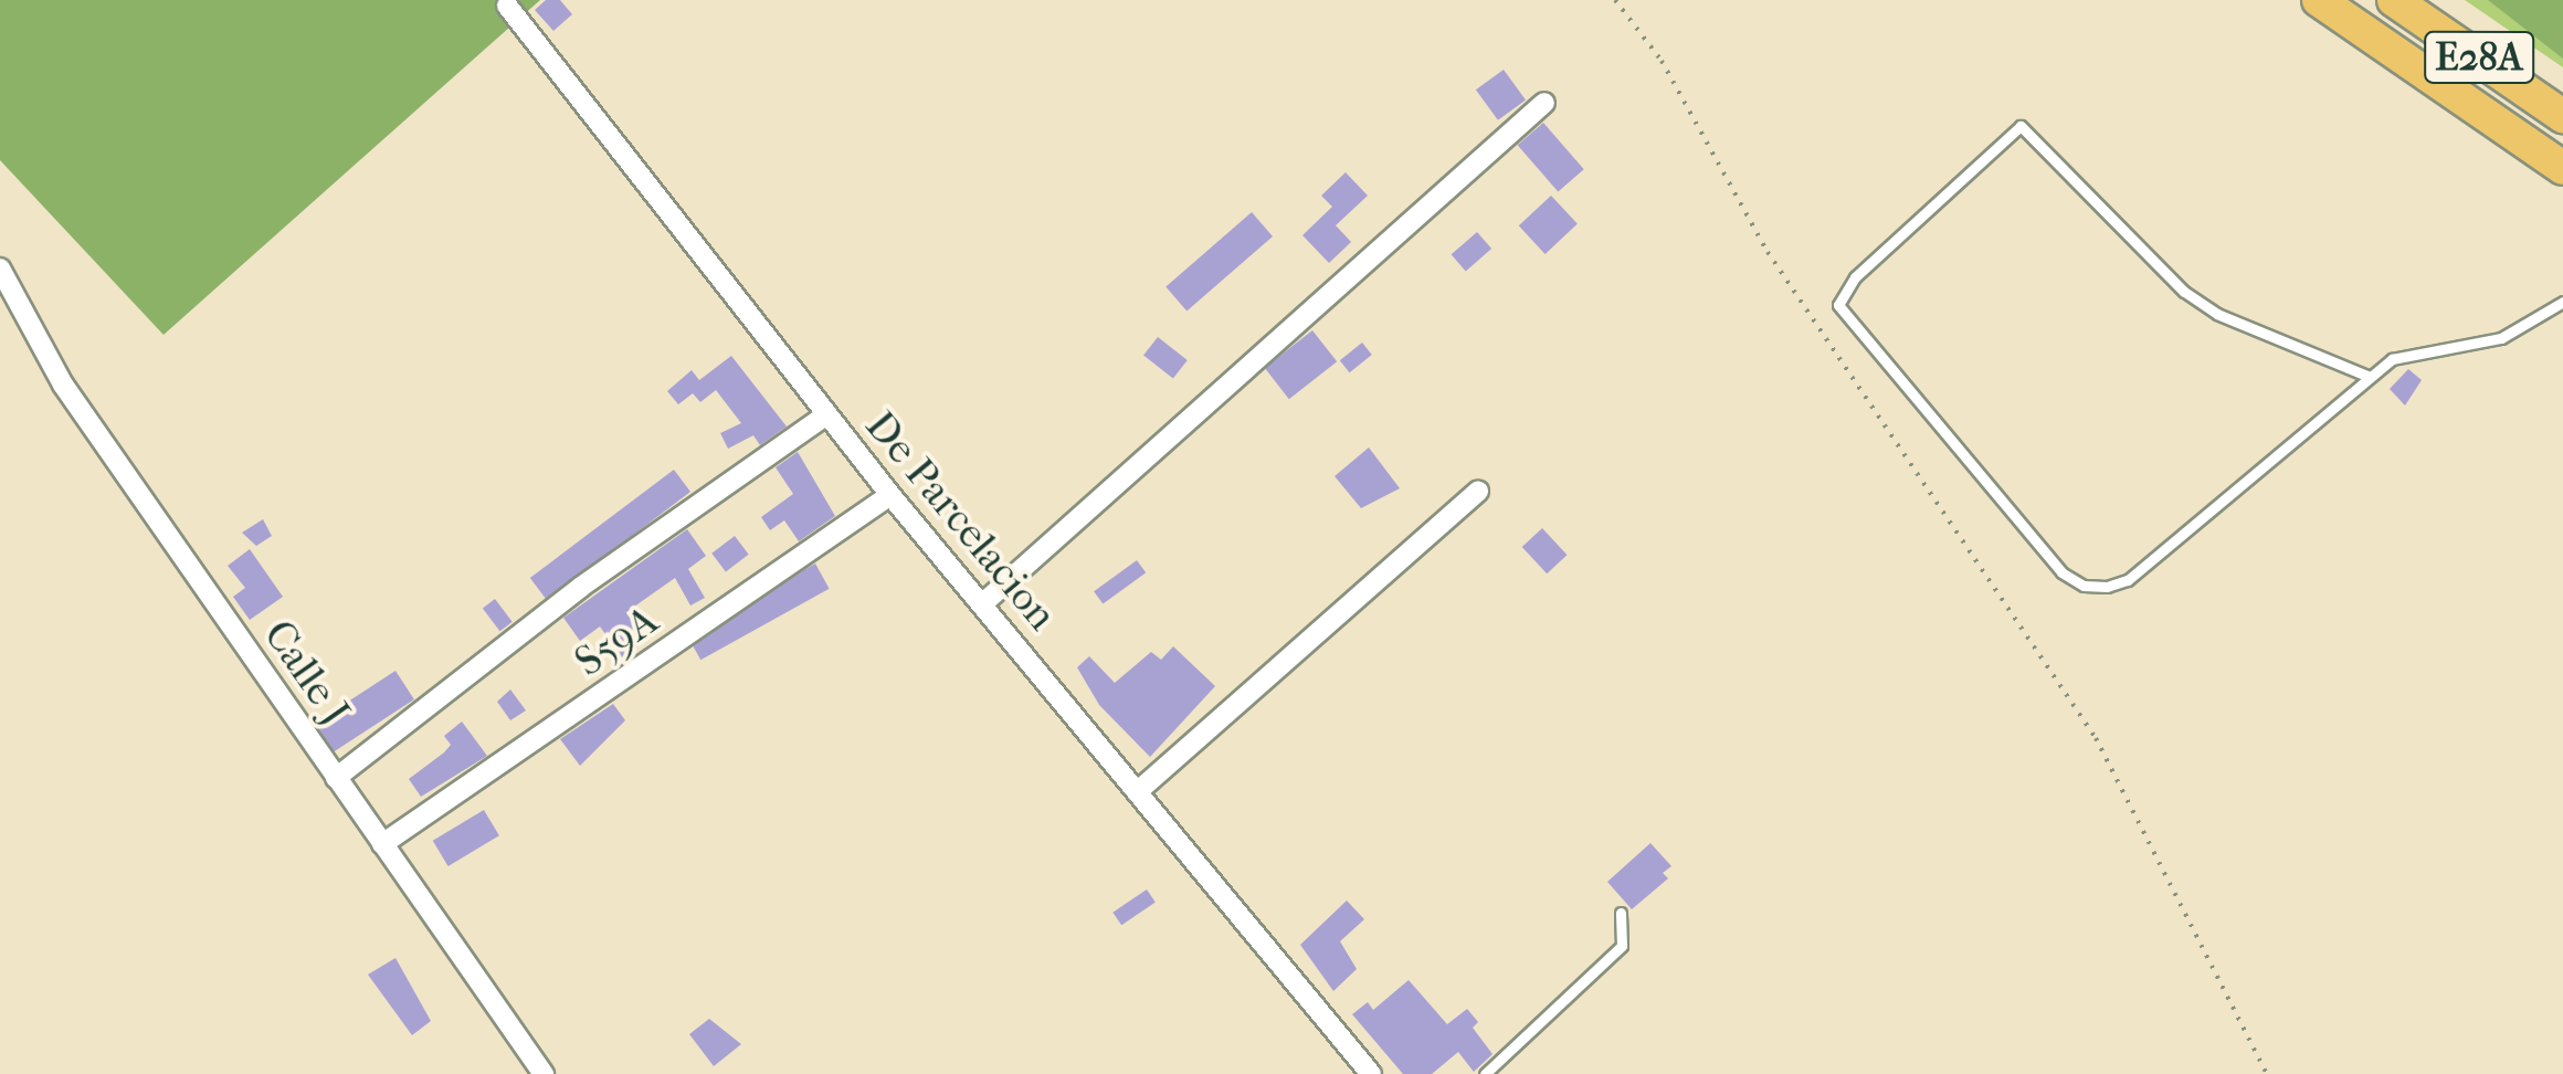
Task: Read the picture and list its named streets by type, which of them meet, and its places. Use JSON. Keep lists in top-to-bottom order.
{
  "streets": {
    "highway": ["E28A"],
    "street": ["De Parcelacion", "S59A", "Calle J"]
  },
  "crossings": [
    ["De Parcelacion", "S59A"],
    ["S59A", "Calle J"]
  ]
}
